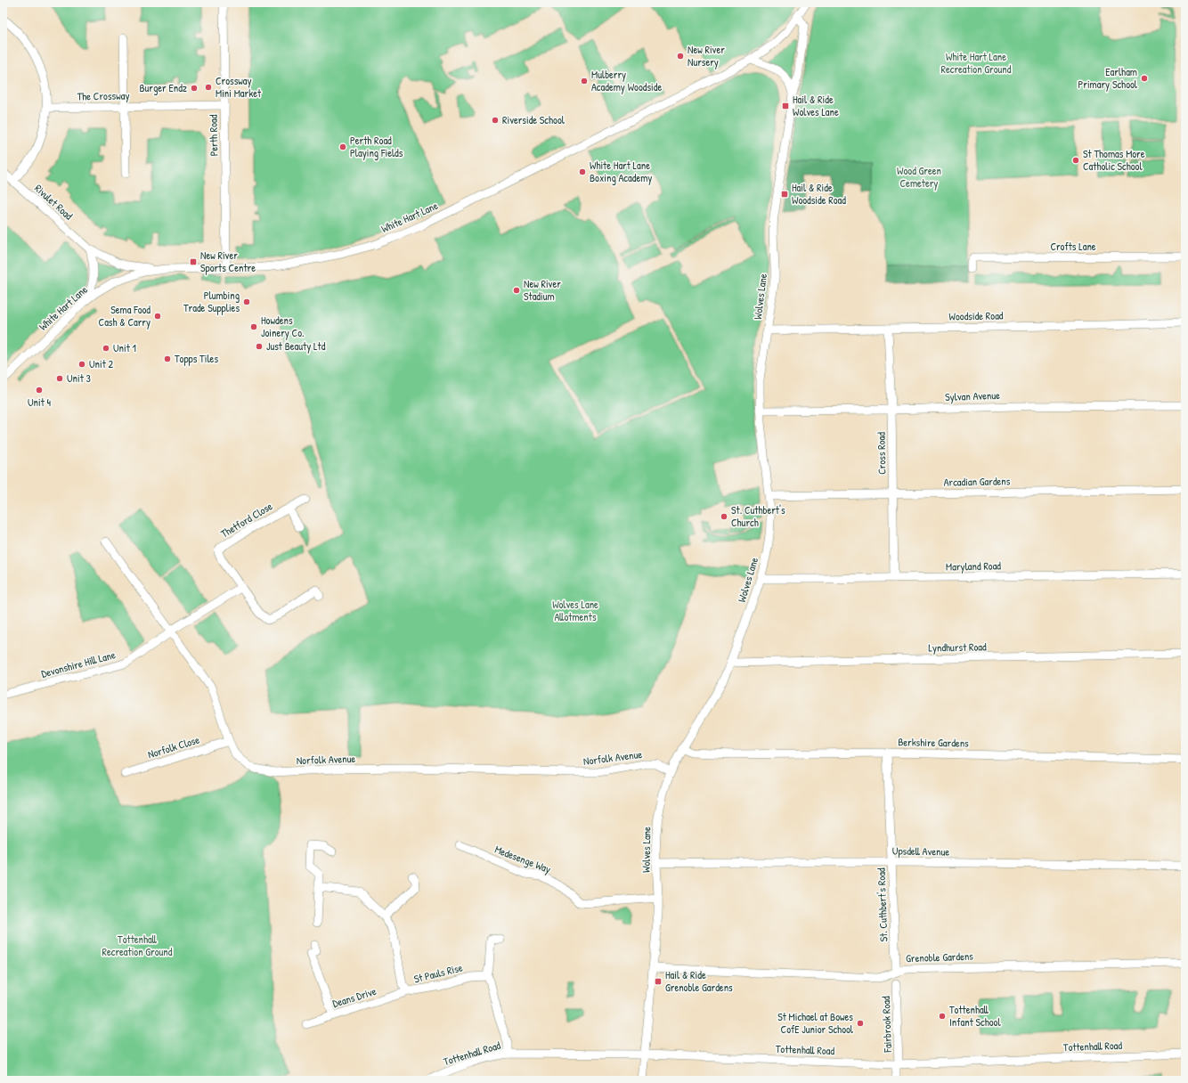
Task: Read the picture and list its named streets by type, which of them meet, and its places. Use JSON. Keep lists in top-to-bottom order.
{
  "streets": {
    "street": [
      "The Crossway",
      "Perth Road",
      "Rivulet Road",
      "White Hart Lane",
      "Crofts Lane",
      "Wolves Lane",
      "Woodside Road",
      "Sylvan Avenue",
      "Cross Road",
      "Arcadian Gardens",
      "Thetford Close",
      "Maryland Road",
      "Lyndhurst Road",
      "Devonshire Hill Lane",
      "Berkshire Gardens",
      "Norfolk Close",
      "Norfolk Avenue",
      "Upsdell Avenue",
      "Medesenge Way",
      "St. Cuthbert's Road",
      "Grenoble Gardens",
      "St Pauls Rise",
      "Deans Drive",
      "Fairbrook Road",
      "Tottenhall Road"
    ]
  },
  "crossings": [
    ["The Crossway", "Perth Road"],
    ["Perth Road", "White Hart Lane"],
    ["Rivulet Road", "White Hart Lane"],
    ["White Hart Lane", "Wolves Lane"],
    ["Wolves Lane", "Woodside Road"],
    ["Wolves Lane", "Sylvan Avenue"],
    ["Wolves Lane", "Arcadian Gardens"],
    ["Wolves Lane", "Maryland Road"],
    ["Wolves Lane", "Lyndhurst Road"],
    ["Wolves Lane", "Berkshire Gardens"],
    ["Wolves Lane", "Norfolk Avenue"],
    ["Wolves Lane", "Upsdell Avenue"],
    ["Wolves Lane", "Medesenge Way"],
    ["Wolves Lane", "Grenoble Gardens"],
    ["Wolves Lane", "Tottenhall Road"],
    ["Woodside Road", "Cross Road"],
    ["Sylvan Avenue", "Cross Road"],
    ["Cross Road", "Arcadian Gardens"],
    ["Cross Road", "Maryland Road"],
    ["Devonshire Hill Lane", "Norfolk Avenue"],
    ["Berkshire Gardens", "St. Cuthbert's Road"],
    ["Norfolk Close", "Norfolk Avenue"],
    ["Upsdell Avenue", "St. Cuthbert's Road"],
    ["St. Cuthbert's Road", "Grenoble Gardens"],
    ["St Pauls Rise", "Deans Drive"],
    ["Fairbrook Road", "Tottenhall Road"]
  ],
  "parks": [
    "White Hart Lane Recreation Ground",
    "Wood Green Cemetery",
    "Wolves Lane Allotments",
    "Tottenhall Recreation Ground"
  ],
  "places": {
    "other": [
      "New River Nursery",
      "Earlham Primary School",
      "Mulberry Academy Woodside",
      "Crossway Mini Market",
      "Burger Endz",
      "Riverside School",
      "Perth Road Playing Fields",
      "St Thomas More Catholic School",
      "White Hart Lane Boxing Academy",
      "New River Stadium",
      "Plumbing Trade Supplies",
      "Sema Food Cash & Carry",
      "Howdens Joinery Co.",
      "Just Beauty Ltd",
      "Unit 1",
      "Topps Tiles",
      "Unit 2",
      "Unit 3",
      "Unit 4",
      "St. Cuthbert's Church",
      "Tottenhall Infant School",
      "St Michael at Bowes CofE Junior School"
    ],
    "transit": [
      "Hail & Ride Wolves Lane",
      "Hail & Ride Woodside Road",
      "New River Sports Centre",
      "Hail & Ride Grenoble Gardens"
    ]
  }
}
